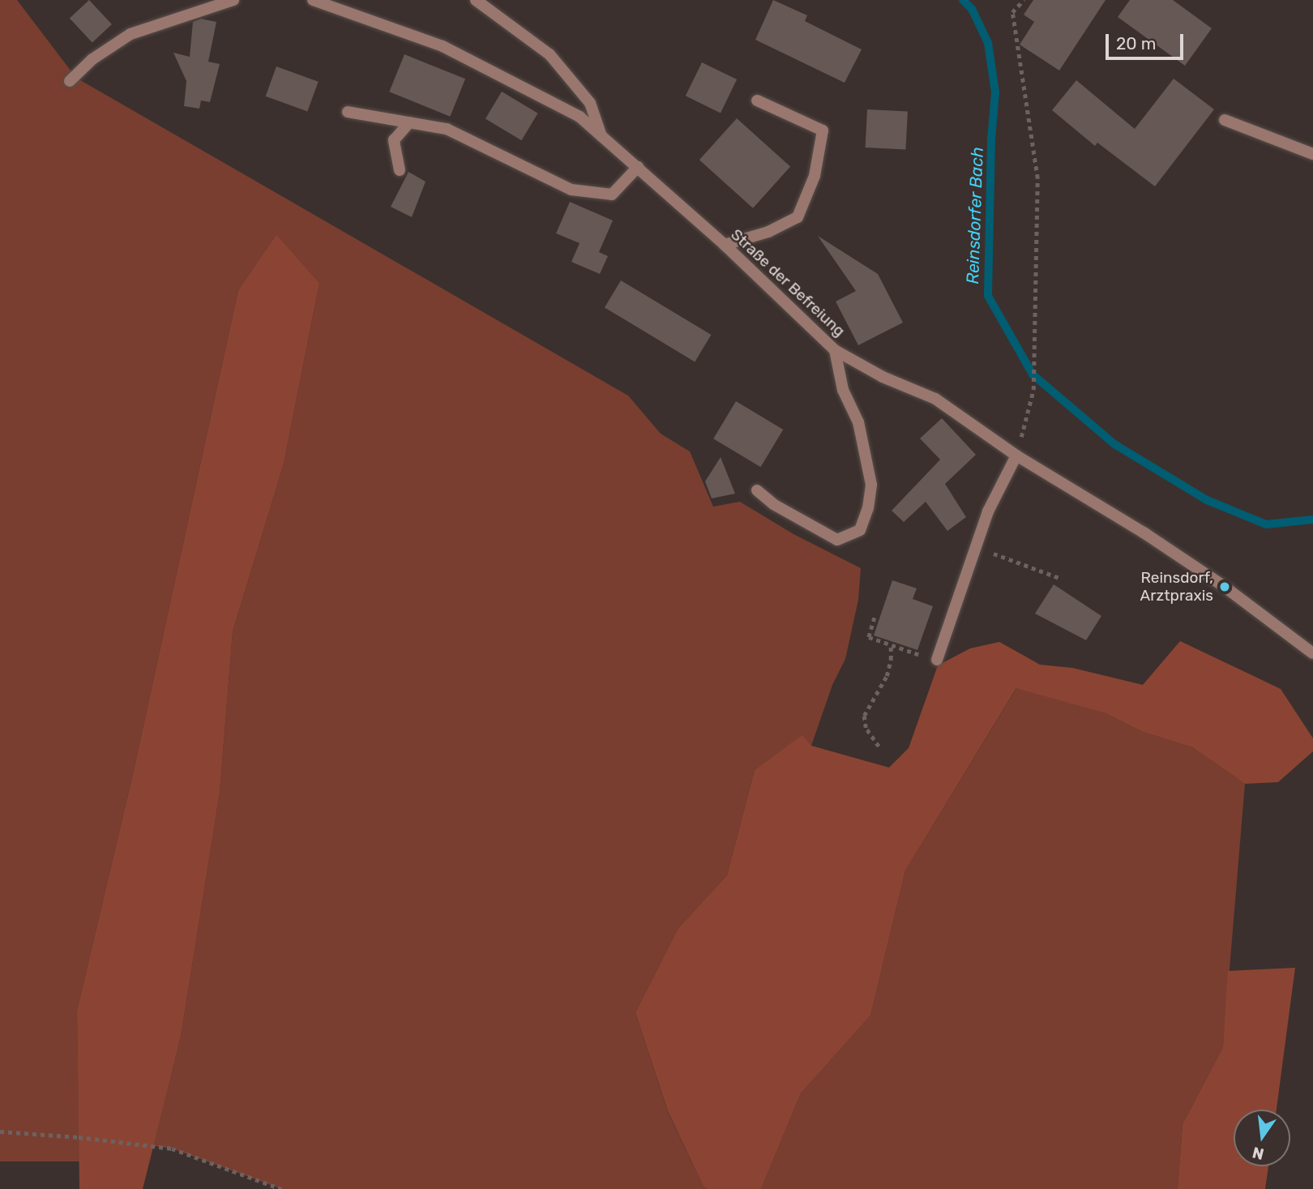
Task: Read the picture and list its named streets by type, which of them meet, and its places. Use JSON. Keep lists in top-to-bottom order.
{
  "streets": {
    "street": ["Straße der Befreiung"]
  },
  "water": ["Reinsdorfer Bach"],
  "places": ["Reinsdorf, Arztpraxis"],
  "scale_bar": "20 m",
  "north": "bottom"
}
